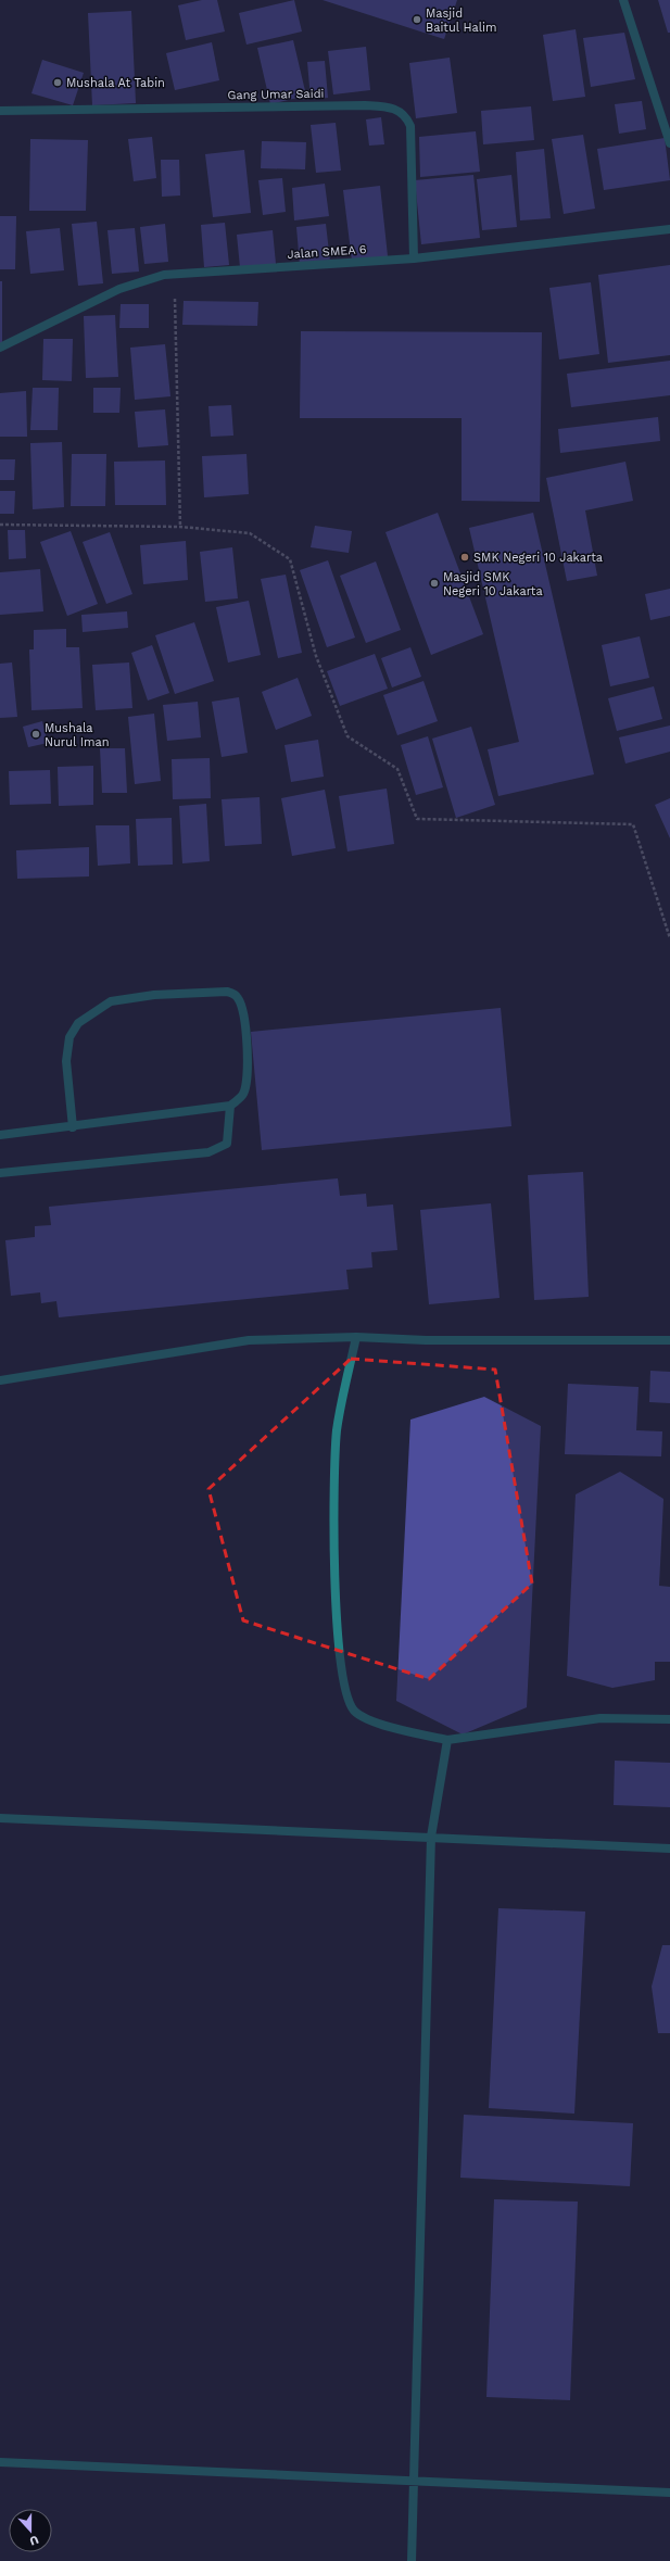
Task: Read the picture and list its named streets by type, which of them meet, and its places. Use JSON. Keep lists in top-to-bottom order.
{
  "streets": {
    "street": ["Gang Umar Saidi", "Jalan SMEA 6"]
  },
  "crossings": [
    ["Gang Umar Saidi", "Jalan SMEA 6"]
  ],
  "places": [
    "Masjid Baitul Halim",
    "Mushala At Tabin",
    "SMK Negeri 10 Jakarta",
    "Masjid SMK Negeri 10 Jakarta",
    "Mushala Nurul Iman"
  ],
  "north": "bottom"
}
